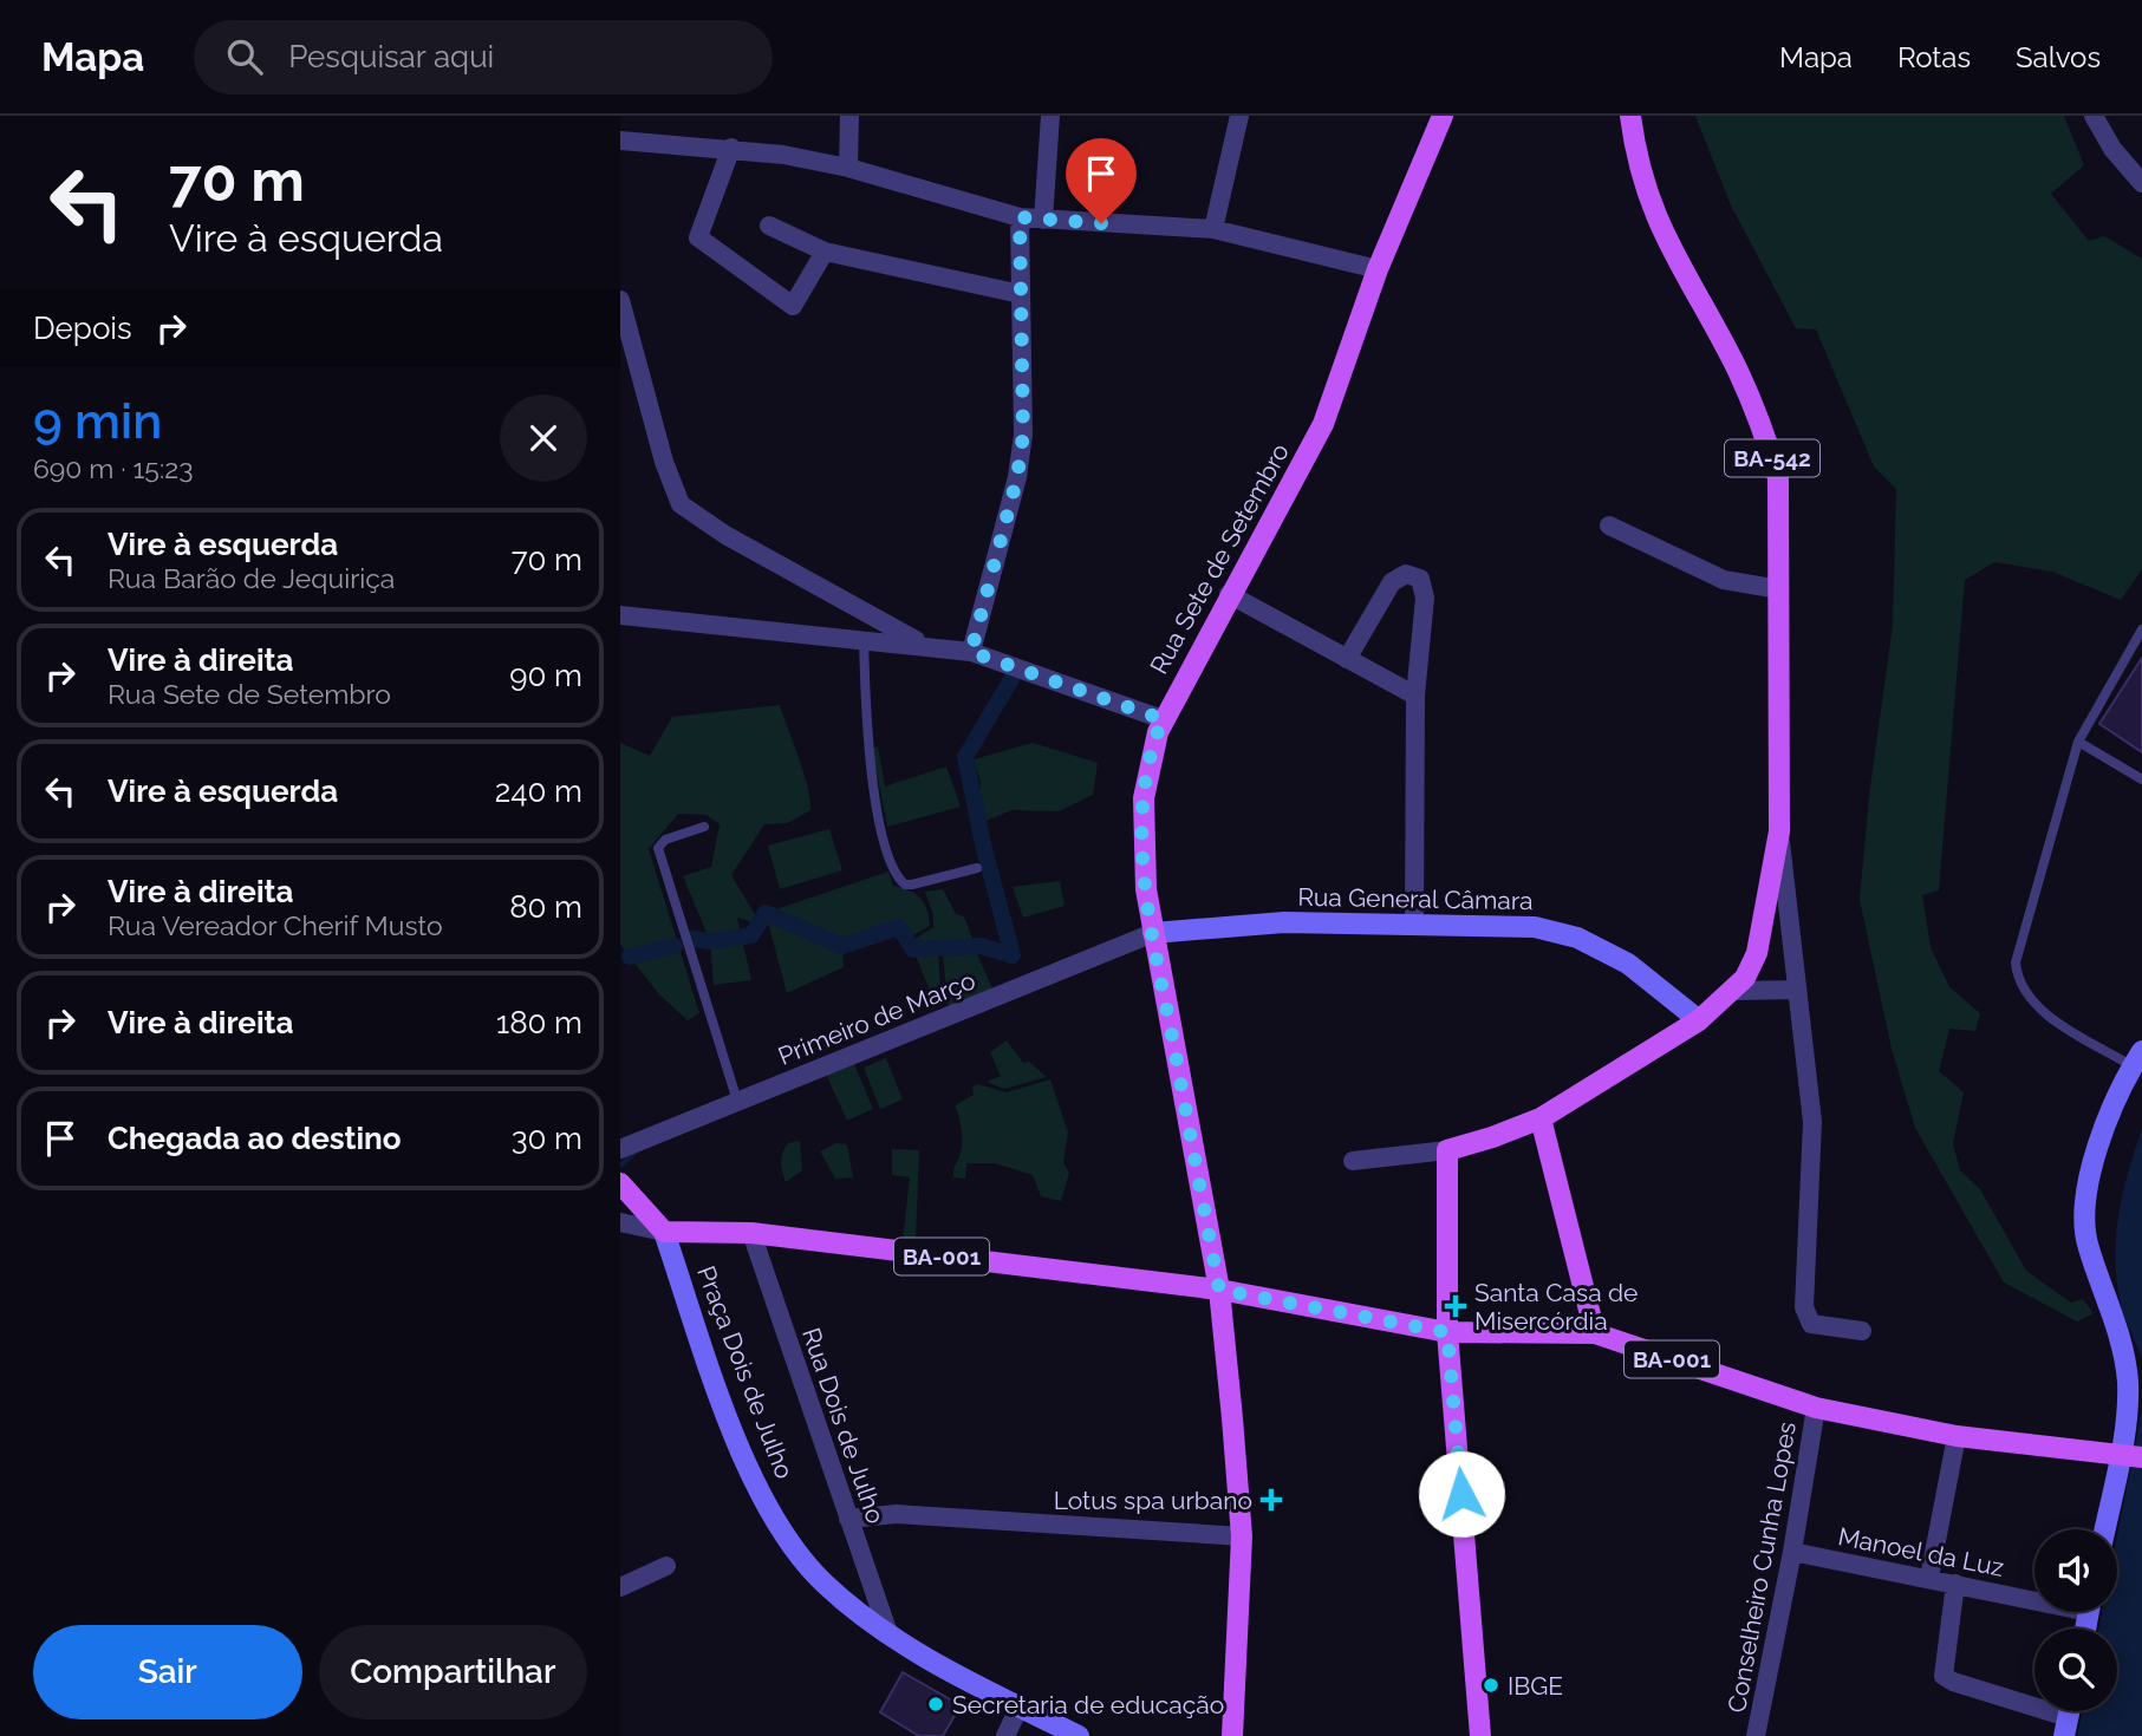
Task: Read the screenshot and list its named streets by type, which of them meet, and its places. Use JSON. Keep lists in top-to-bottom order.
{
  "streets": {
    "main road": ["BA-542", "Rua Sete de Setembro", "BA-001"],
    "street": [
      "Rua General Câmara",
      "Primeiro de Março",
      "Praça Dois de Julho",
      "Rua Dois de Julho",
      "Manoel da Luz",
      "Conselheiro Cunha Lopes"
    ]
  },
  "crossings": [
    ["BA-542", "Rua General Câmara"],
    ["Rua Sete de Setembro", "Rua General Câmara"],
    ["Rua Sete de Setembro", "Primeiro de Março"],
    ["Rua Sete de Setembro", "BA-001"],
    ["Rua General Câmara", "Primeiro de Março"],
    ["BA-001", "Praça Dois de Julho"],
    ["BA-001", "Rua Dois de Julho"],
    ["BA-001", "Conselheiro Cunha Lopes"],
    ["Praça Dois de Julho", "Rua Dois de Julho"],
    ["Manoel da Luz", "Conselheiro Cunha Lopes"]
  ],
  "places": {
    "health": ["Santa Casa de Misercórdia", "Lotus spa urbano"],
    "other": ["IBGE", "Secretaria de educação"]
  },
  "page": {
    "header": "Mapa",
    "search": "Pesquisar aqui",
    "nav": ["Mapa", "Rotas", "Salvos"],
    "turn": ["70 m", "Vire à esquerda"],
    "then": "Depois",
    "heading": ["9 min", "690 m · 15:23"],
    "list": [
      {
        "name": "Vire à esquerda",
        "note": "Rua Barão de Jequiriça",
        "value": "70 m"
      },
      {
        "name": "Vire à direita",
        "note": "Rua Sete de Setembro",
        "value": "90 m"
      },
      {
        "name": "Vire à esquerda",
        "value": "240 m"
      },
      {
        "name": "Vire à direita",
        "note": "Rua Vereador Cherif Musto",
        "value": "80 m"
      },
      {
        "name": "Vire à direita",
        "value": "180 m"
      },
      {
        "name": "Chegada ao destino",
        "value": "30 m"
      }
    ],
    "buttons": ["Sair", "Compartilhar"]
  }
}
